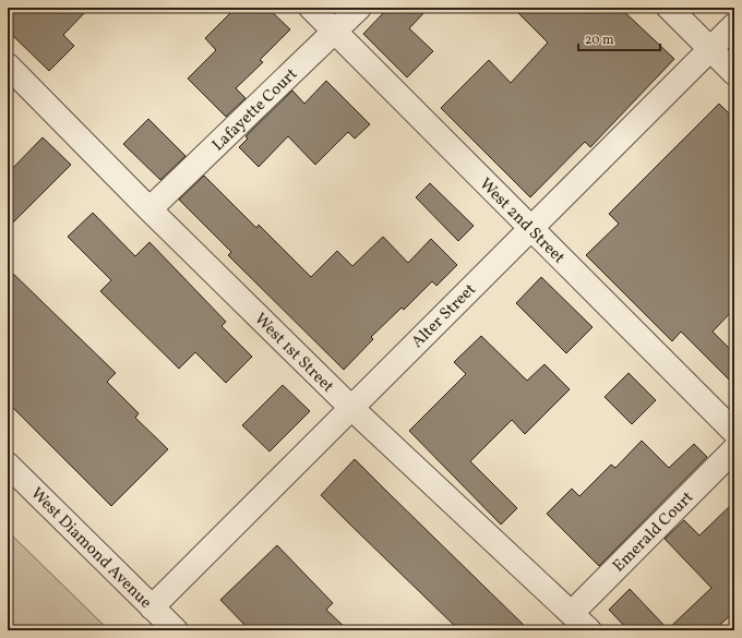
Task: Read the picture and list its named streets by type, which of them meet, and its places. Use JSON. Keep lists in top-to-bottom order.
{
  "streets": {
    "street": [
      "Lafayette Court",
      "West 2nd Street",
      "Alter Street",
      "West 1st Street",
      "Emerald Court",
      "West Diamond Avenue"
    ]
  },
  "crossings": [
    ["Lafayette Court", "West 2nd Street"],
    ["Lafayette Court", "West 1st Street"],
    ["West 2nd Street", "Alter Street"],
    ["Alter Street", "West 1st Street"],
    ["Alter Street", "West Diamond Avenue"],
    ["West 1st Street", "Emerald Court"]
  ],
  "scale_bar": "20 m"
}
